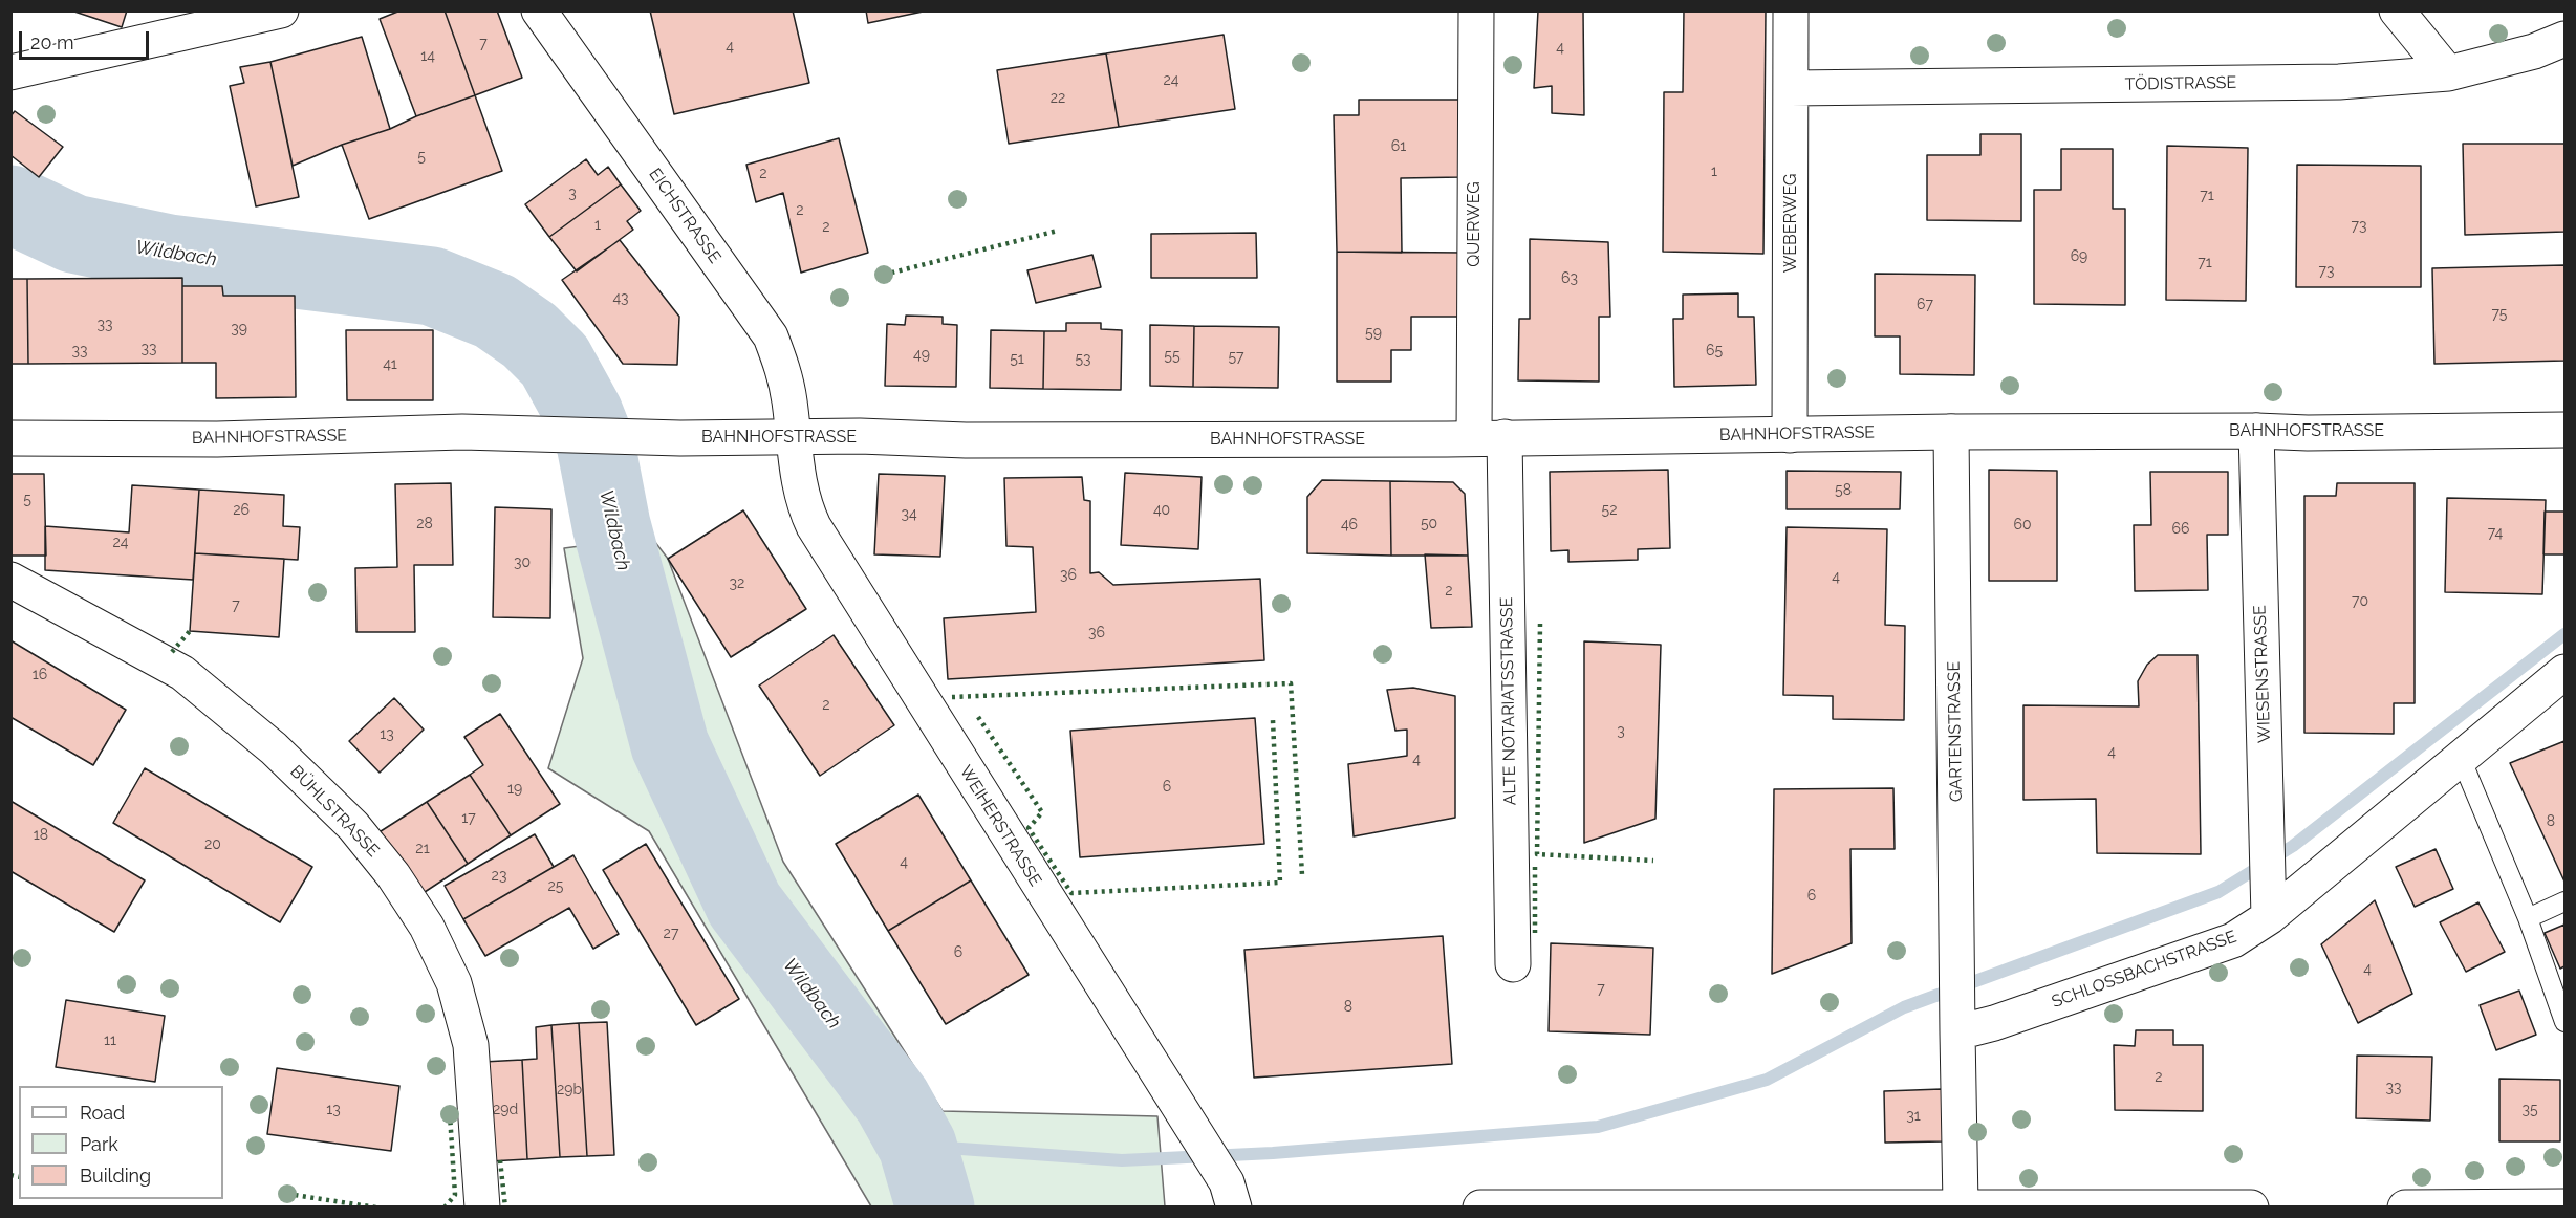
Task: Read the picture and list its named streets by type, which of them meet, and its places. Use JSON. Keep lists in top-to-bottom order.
{
  "streets": {
    "street": [
      "TÖDISTRASSE",
      "EICHSTRASSE",
      "WEBERWEG",
      "QUERWEG",
      "BAHNHOFSTRASSE",
      "WIESENSTRASSE",
      "ALTE NOTARIATSSTRASSE",
      "GARTENSTRASSE",
      "BÜHLSTRASSE",
      "WEIHERSTRASSE",
      "SCHLOSSBACHSTRASSE"
    ]
  },
  "crossings": [
    ["TÖDISTRASSE", "WEBERWEG"],
    ["EICHSTRASSE", "BAHNHOFSTRASSE"],
    ["EICHSTRASSE", "WEIHERSTRASSE"],
    ["WEBERWEG", "BAHNHOFSTRASSE"],
    ["QUERWEG", "BAHNHOFSTRASSE"],
    ["QUERWEG", "ALTE NOTARIATSSTRASSE"],
    ["BAHNHOFSTRASSE", "WIESENSTRASSE"],
    ["BAHNHOFSTRASSE", "ALTE NOTARIATSSTRASSE"],
    ["BAHNHOFSTRASSE", "GARTENSTRASSE"],
    ["BAHNHOFSTRASSE", "WEIHERSTRASSE"],
    ["WIESENSTRASSE", "SCHLOSSBACHSTRASSE"],
    ["GARTENSTRASSE", "SCHLOSSBACHSTRASSE"]
  ],
  "water": ["Wildbach"],
  "house_numbers": [
    "7",
    "4",
    "4",
    "14",
    "24",
    "22",
    "61",
    "5",
    "1",
    "2",
    "3",
    "71",
    "2",
    "1",
    "73",
    "2",
    "69",
    "71",
    "73",
    "63",
    "43",
    "67",
    "75",
    "33",
    "39",
    "59",
    "33",
    "33",
    "65",
    "49",
    "55",
    "57",
    "51",
    "53",
    "41",
    "58",
    "5",
    "26",
    "40",
    "52",
    "34",
    "28",
    "50",
    "46",
    "60",
    "66",
    "74",
    "24",
    "30",
    "36",
    "4",
    "32",
    "2",
    "70",
    "7",
    "36",
    "16",
    "2",
    "3",
    "13",
    "4",
    "4",
    "6",
    "19",
    "17",
    "8",
    "18",
    "20",
    "21",
    "4",
    "23",
    "25",
    "6",
    "27",
    "6",
    "4",
    "7",
    "8",
    "11",
    "2",
    "33",
    "29b",
    "13",
    "29d",
    "35",
    "31"
  ],
  "legend": ["Road", "Park", "Building"],
  "scale_bar": "20 m"
}
